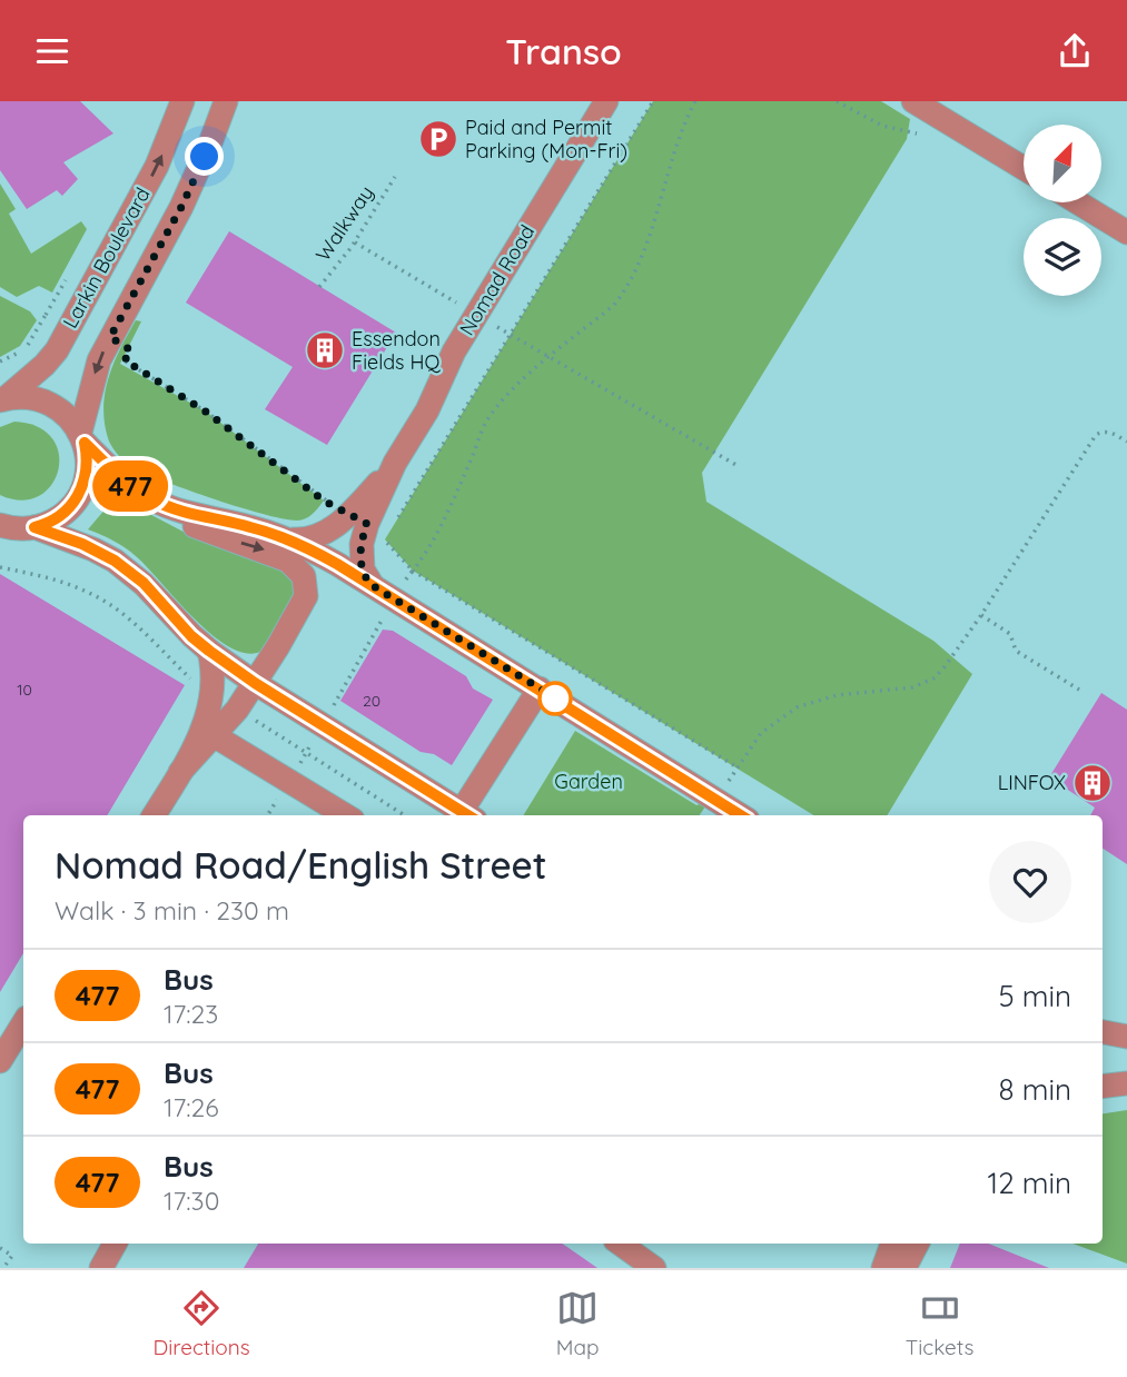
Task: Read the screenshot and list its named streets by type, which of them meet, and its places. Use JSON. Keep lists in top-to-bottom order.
{
  "streets": {
    "street": ["Larkin Boulevard", "Nomad Road"],
    "path": ["Walkway"]
  },
  "parks": ["Garden"],
  "places": {
    "parking": ["Paid and Permit Parking (Mon-Fri)"],
    "building": ["Essendon Fields HQ", "LINFOX"]
  },
  "lines": ["bus line 477"],
  "house_numbers": ["10", "20"],
  "north": "top right",
  "page": {
    "header": "Transo",
    "on_map": "477",
    "heading": ["Nomad Road/English Street", "Walk · 3 min · 230 m"],
    "list": [
      {
        "mark": "477",
        "name": "Bus",
        "note": "17:23",
        "value": "5 min"
      },
      {
        "mark": "477",
        "name": "Bus",
        "note": "17:26",
        "value": "8 min"
      },
      {
        "mark": "477",
        "name": "Bus",
        "note": "17:30",
        "value": "12 min"
      }
    ],
    "tabs": ["Directions", "Map", "Tickets"]
  }
}
